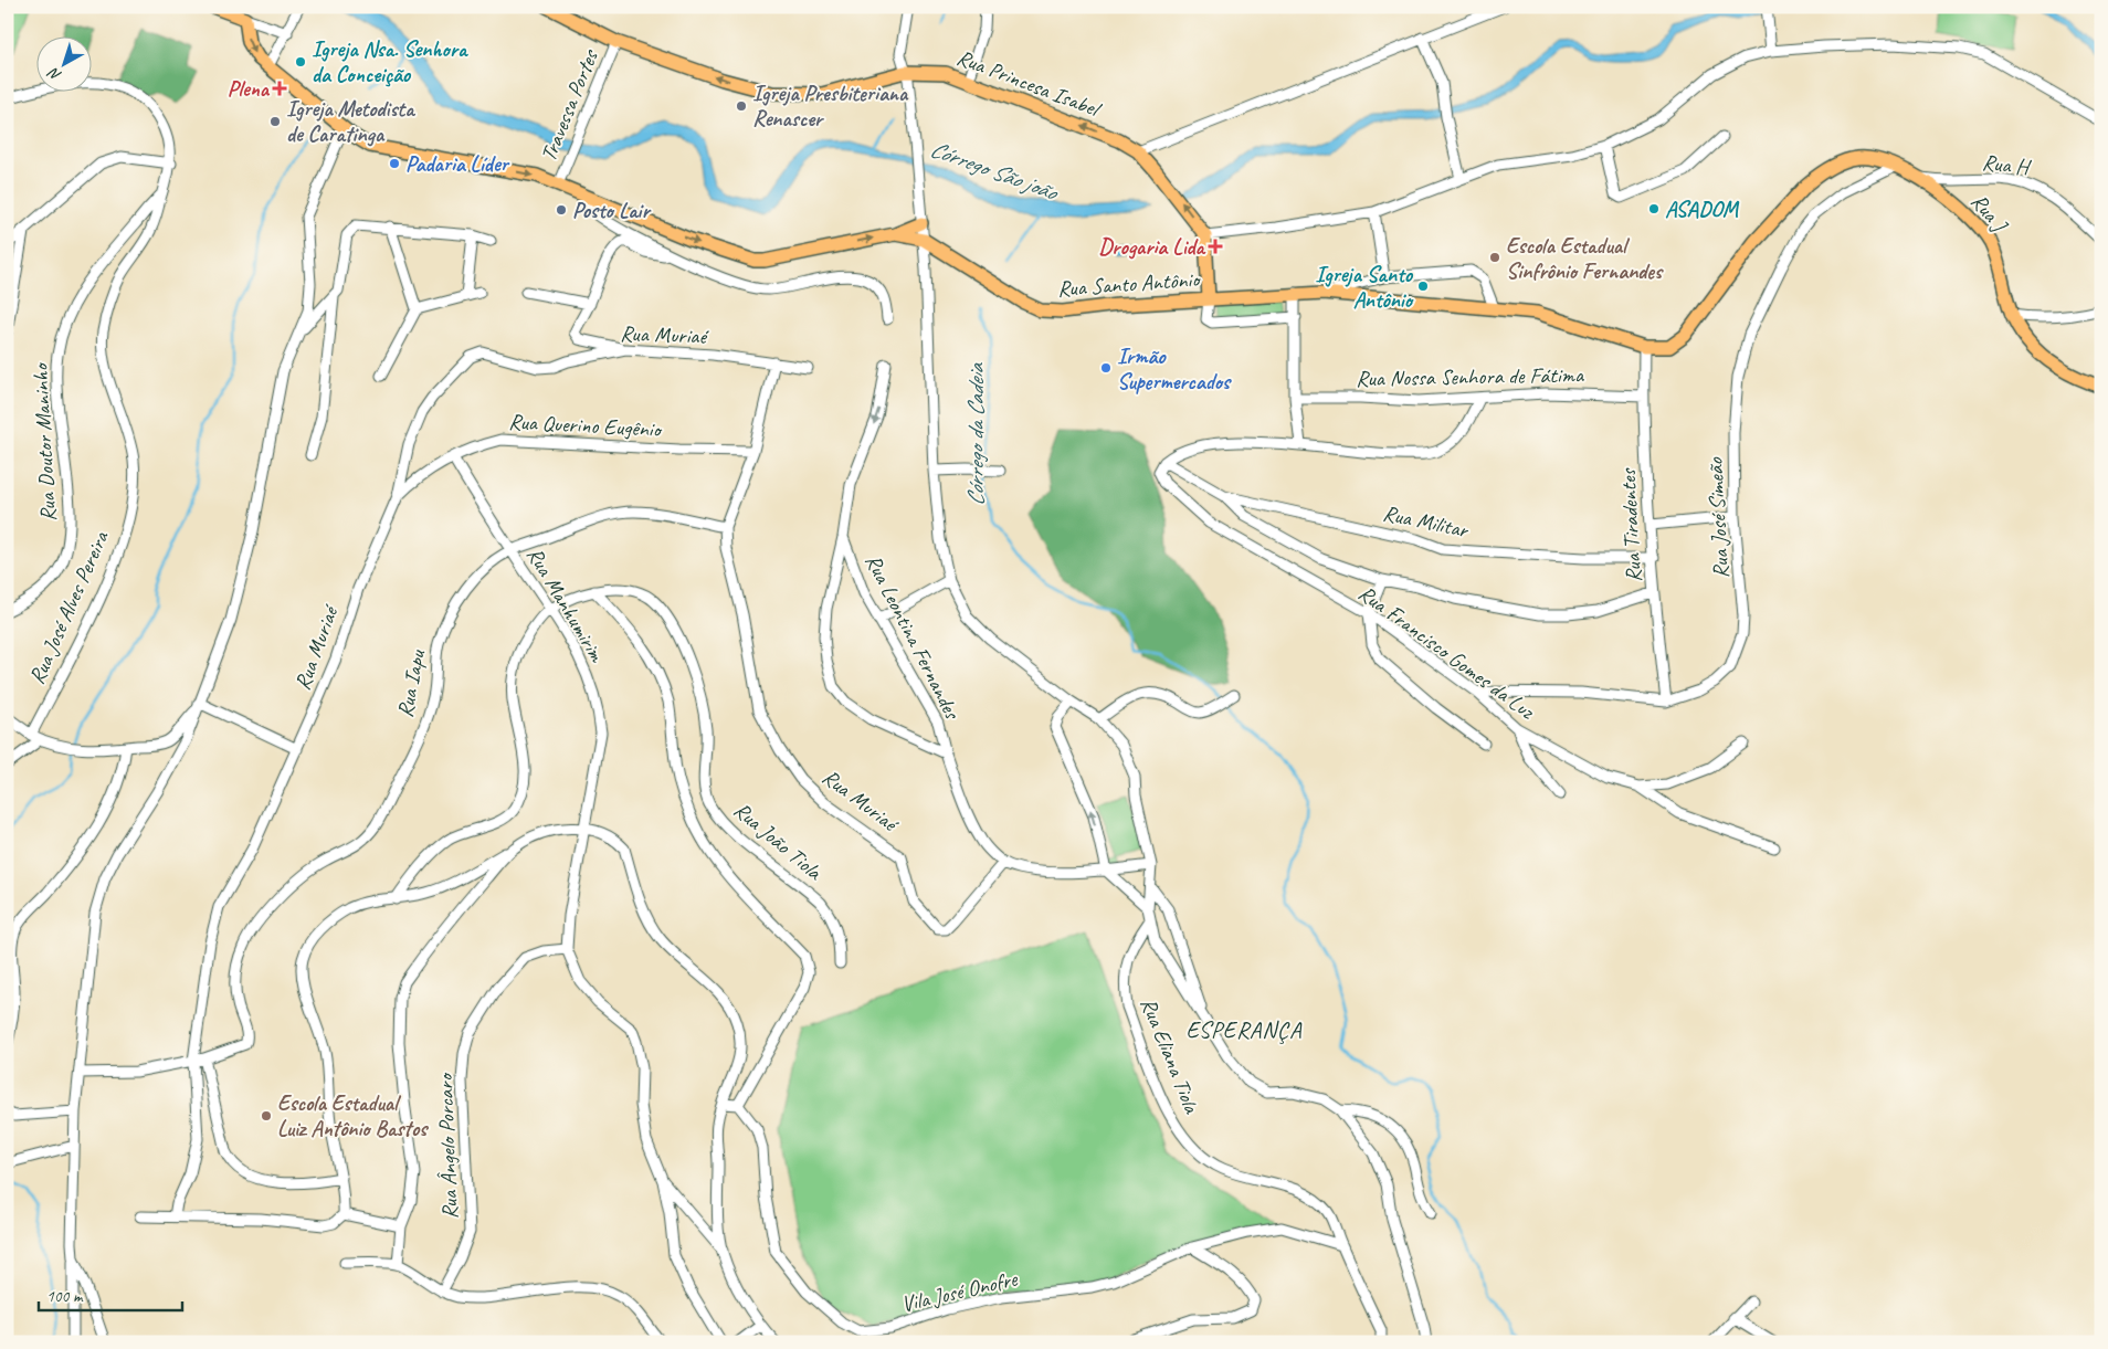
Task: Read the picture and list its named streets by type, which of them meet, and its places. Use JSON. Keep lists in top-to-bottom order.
{
  "streets": {
    "main road": ["Rua Princesa Isabel", "Rua J", "Rua Santo Antônio"],
    "street": [
      "Travessa Portes",
      "Rua H",
      "Rua Muriaé",
      "Rua Nossa Senhora de Fátima",
      "Rua Querino Eugênio",
      "Rua Doutor Maninho",
      "Rua José Simeão",
      "Rua Militar",
      "Rua Tiradentes",
      "Rua Manhumirim",
      "Rua José Alves Pereira",
      "Rua Leontina Fernandes",
      "Rua Francisco Gomes da Luz",
      "Rua Iapu",
      "Rua João Tiola",
      "Rua Eliana Tiola",
      "Rua Ângelo Porcaro",
      "Vila José Onofre"
    ]
  },
  "crossings": [
    ["Rua Princesa Isabel", "Travessa Portes"],
    ["Rua H", "Rua J"],
    ["Rua J", "Rua Santo Antônio"],
    ["Rua J", "Rua José Simeão"],
    ["Rua Santo Antônio", "Rua José Simeão"],
    ["Rua Santo Antônio", "Rua Tiradentes"],
    ["Rua Muriaé", "Rua Querino Eugênio"],
    ["Rua Muriaé", "Rua Leontina Fernandes"],
    ["Rua Muriaé", "Rua Iapu"],
    ["Rua Nossa Senhora de Fátima", "Rua Tiradentes"],
    ["Rua Querino Eugênio", "Rua Manhumirim"],
    ["Rua Doutor Maninho", "Rua José Alves Pereira"],
    ["Rua José Simeão", "Rua Tiradentes"],
    ["Rua José Simeão", "Rua Francisco Gomes da Luz"],
    ["Rua Militar", "Rua Tiradentes"],
    ["Rua Manhumirim", "Rua Iapu"],
    ["Rua Manhumirim", "Rua João Tiola"],
    ["Rua Manhumirim", "Rua Ângelo Porcaro"],
    ["Rua Eliana Tiola", "Vila José Onofre"]
  ],
  "one_way": ["Rua Princesa Isabel"],
  "districts": ["ESPERANÇA"],
  "water": ["Córrego São joão", "Córrego da Cadeia"],
  "places": {
    "other": [
      "Igreja Nsa. Senhora da Conceição",
      "Igreja Presbiteriana Renascer",
      "Igreja Metodista de Caratinga",
      "Padaria Líder",
      "ASADOM",
      "Posto Lair",
      "Escola Estadual Sinfrônio Fernandes",
      "Igreja Santo Antônio",
      "Irmão Supermercados",
      "Escola Estadual Luiz Antônio Bastos"
    ],
    "health": ["Plena", "Drogaria Lida"]
  },
  "scale_bar": "100 m",
  "north": "bottom left"
}
